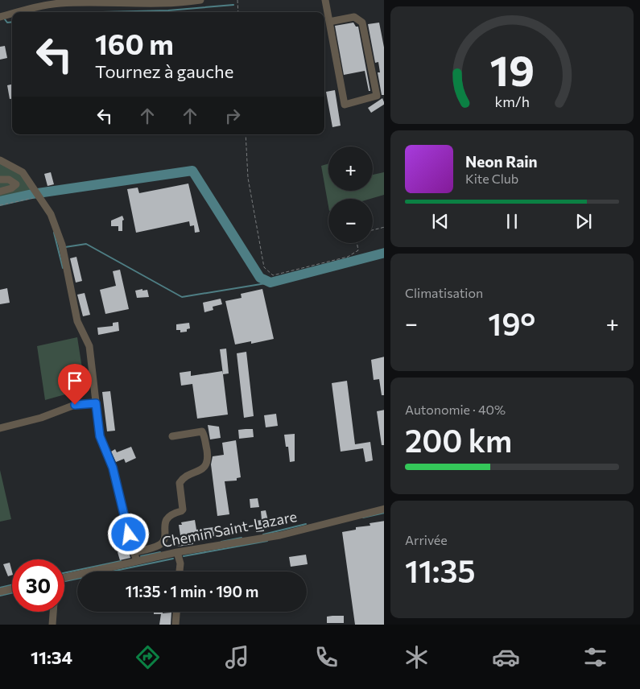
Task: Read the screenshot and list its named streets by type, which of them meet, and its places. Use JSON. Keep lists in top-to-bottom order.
{
  "streets": {
    "street": ["Chemin Saint-Lazare"]
  },
  "page": {
    "turn": ["160 m", "Tournez à gauche"],
    "song": ["Neon Rain", "Kite Club"],
    "map_buttons": ["+", "−"],
    "tile": [
      "Climatisation",
      ["Autonomie · 40%", "200 km"],
      ["Arrivée", "11:35"]
    ],
    "heat": ["−", "19°", "+"],
    "limit": "30",
    "trip": "11:35 · 1 min · 190 m",
    "tabs": "11:34",
    "gauge": ["19", "km/h"]
  }
}
